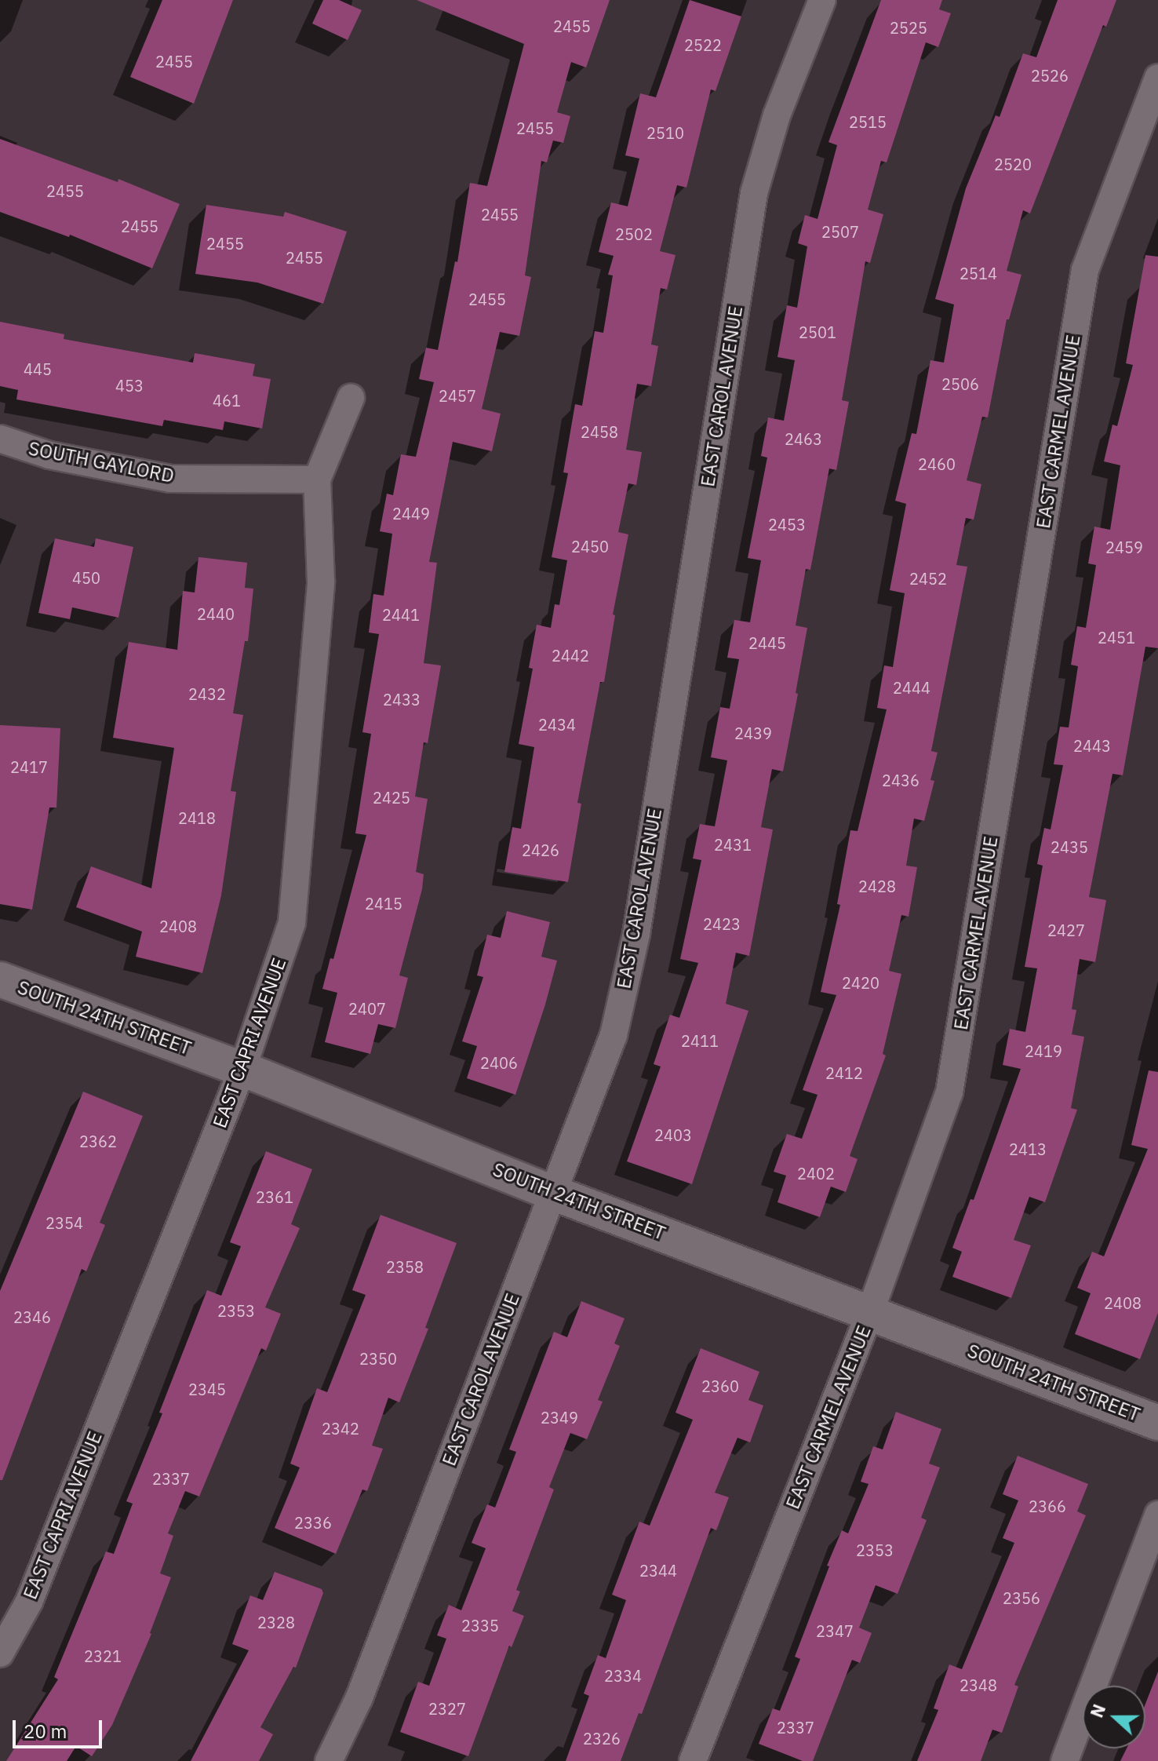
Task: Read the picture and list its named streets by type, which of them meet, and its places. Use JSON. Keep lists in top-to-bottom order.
{
  "streets": {
    "street": [
      "EAST CAROL AVENUE",
      "EAST CARMEL AVENUE",
      "SOUTH GAYLORD",
      "SOUTH 24TH STREET",
      "EAST CAPRI AVENUE"
    ]
  },
  "crossings": [
    ["EAST CAROL AVENUE", "SOUTH 24TH STREET"],
    ["EAST CARMEL AVENUE", "SOUTH 24TH STREET"],
    ["SOUTH GAYLORD", "EAST CAPRI AVENUE"],
    ["SOUTH 24TH STREET", "EAST CAPRI AVENUE"]
  ],
  "house_numbers": [
    "2455",
    "2525",
    "2522",
    "2455",
    "2526",
    "2515",
    "2455",
    "2510",
    "2520",
    "2455",
    "2455",
    "2455",
    "2507",
    "2502",
    "2455",
    "2455",
    "2514",
    "2455",
    "2501",
    "445",
    "2506",
    "453",
    "2457",
    "461",
    "2458",
    "2463",
    "2460",
    "2449",
    "2453",
    "2450",
    "2459",
    "450",
    "2452",
    "2440",
    "2441",
    "2451",
    "2445",
    "2442",
    "2444",
    "2432",
    "2433",
    "2434",
    "2439",
    "2443",
    "2417",
    "2436",
    "2425",
    "2418",
    "2431",
    "2435",
    "2426",
    "2428",
    "2415",
    "2423",
    "2408",
    "2427",
    "2420",
    "2407",
    "2411",
    "2419",
    "2406",
    "2412",
    "2403",
    "2362",
    "2413",
    "2402",
    "2361",
    "2354",
    "2358",
    "2408",
    "2353",
    "2346",
    "2350",
    "2360",
    "2345",
    "2349",
    "2342",
    "2337",
    "2366",
    "2336",
    "2353",
    "2344",
    "2356",
    "2328",
    "2335",
    "2347",
    "2321",
    "2334",
    "2348",
    "2327",
    "2337",
    "2326"
  ],
  "scale_bar": "20 m",
  "north": "left"
}
